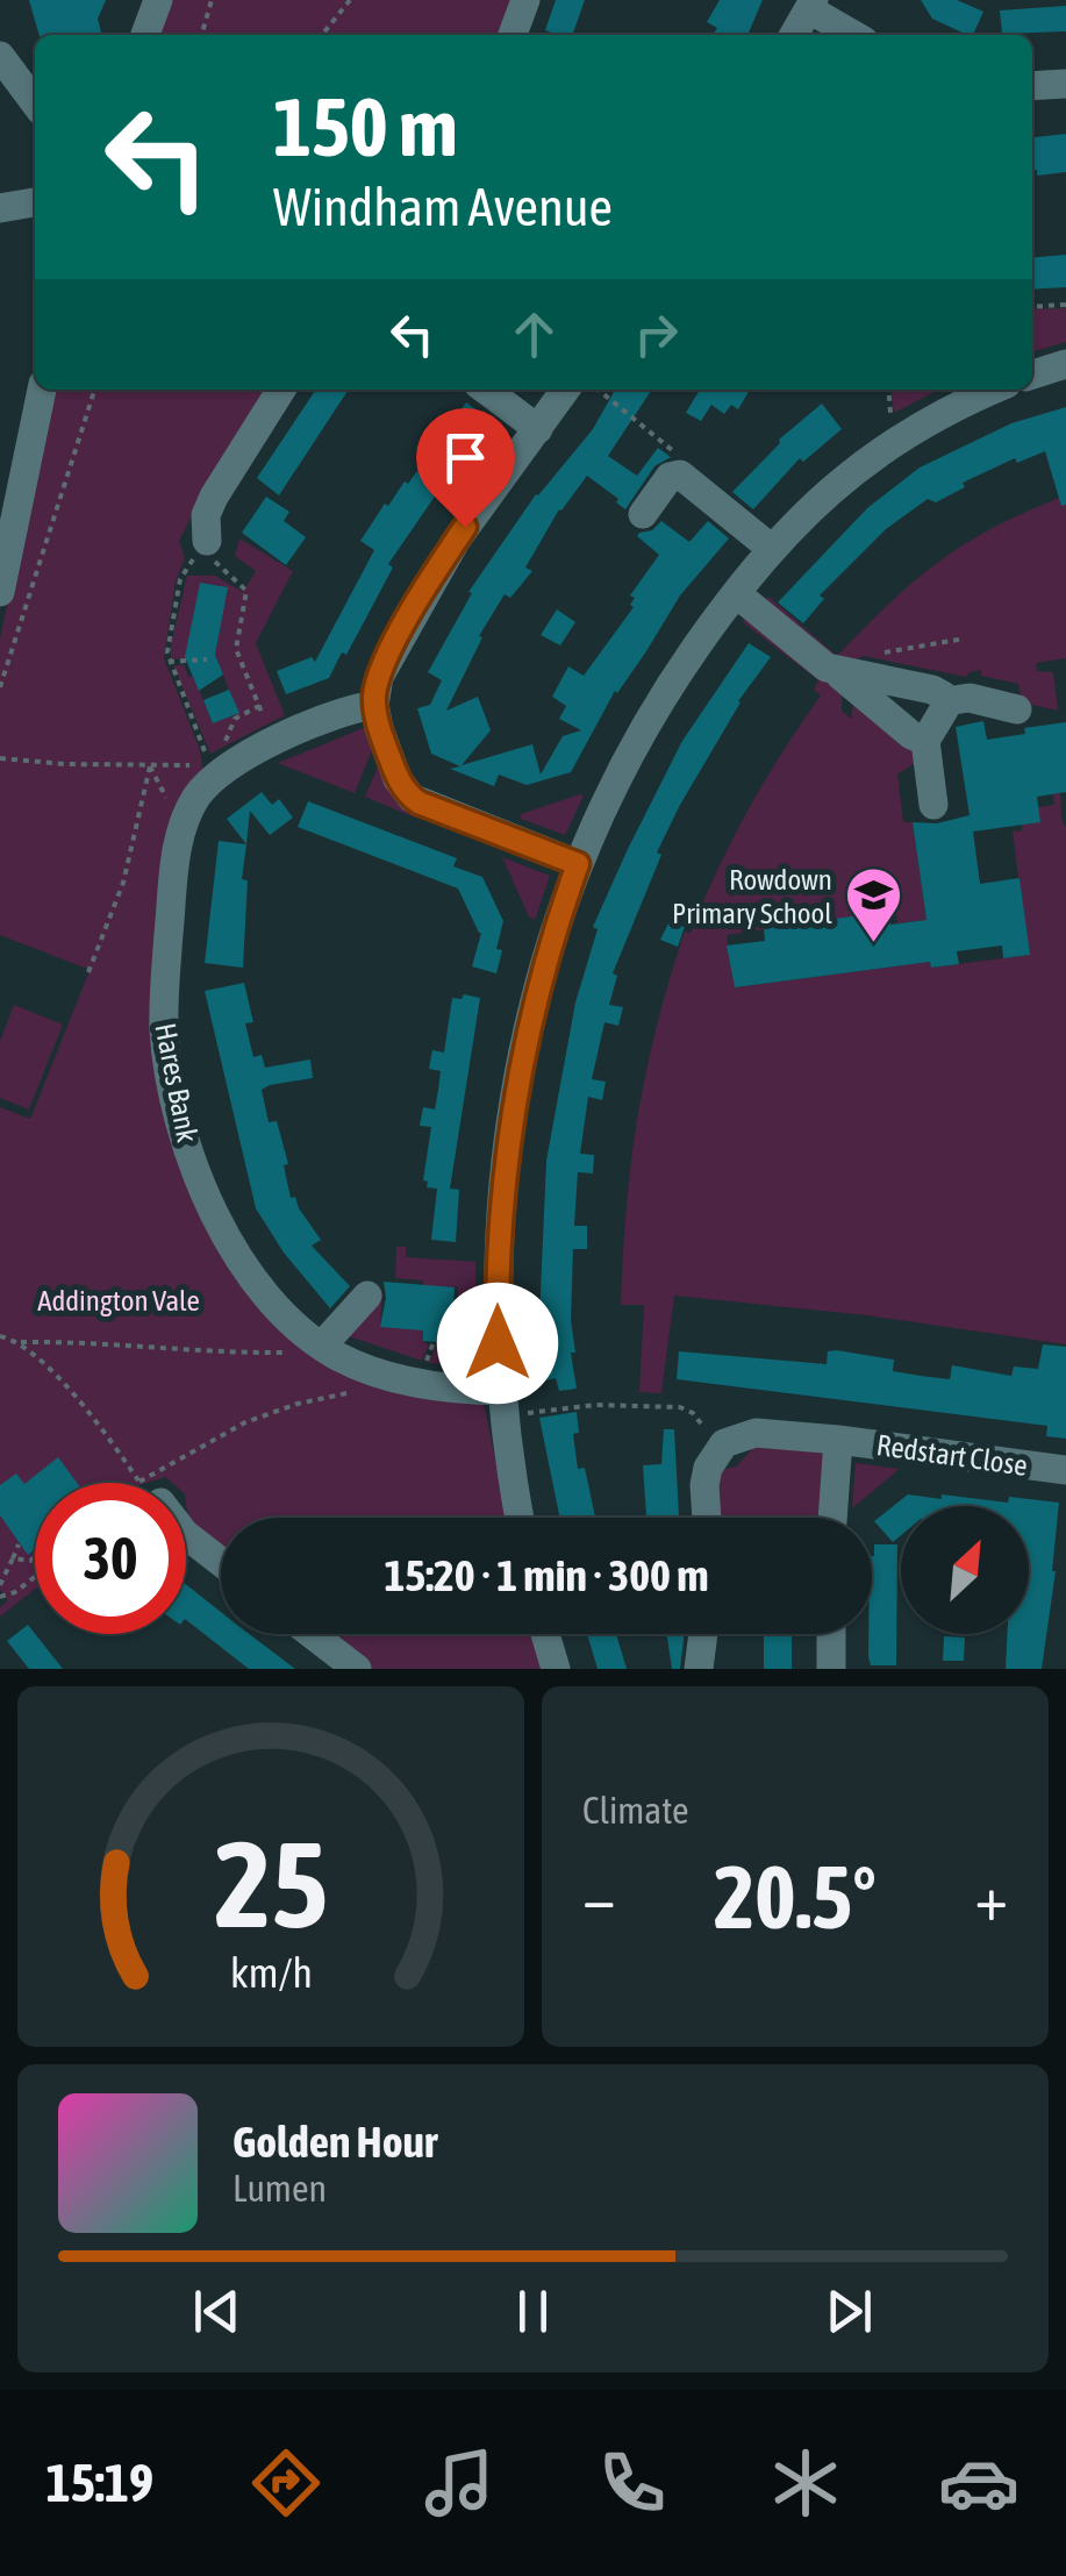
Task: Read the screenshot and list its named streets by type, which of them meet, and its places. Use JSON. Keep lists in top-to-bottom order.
{
  "streets": {
    "street": ["Hares Bank", "Redstart Close"]
  },
  "parks": ["Addington Vale"],
  "places": {
    "school or university": ["Rowdown Primary School"]
  },
  "north": "top right",
  "page": {
    "turn": ["150 m", "Windham Avenue"],
    "limit": "30",
    "trip": "15:20 · 1 min · 300 m",
    "tile": "Climate",
    "heat": ["−", "20.5°", "+"],
    "song": ["Golden Hour", "Lumen"],
    "tabs": "15:19",
    "gauge": ["25", "km/h"]
  }
}
